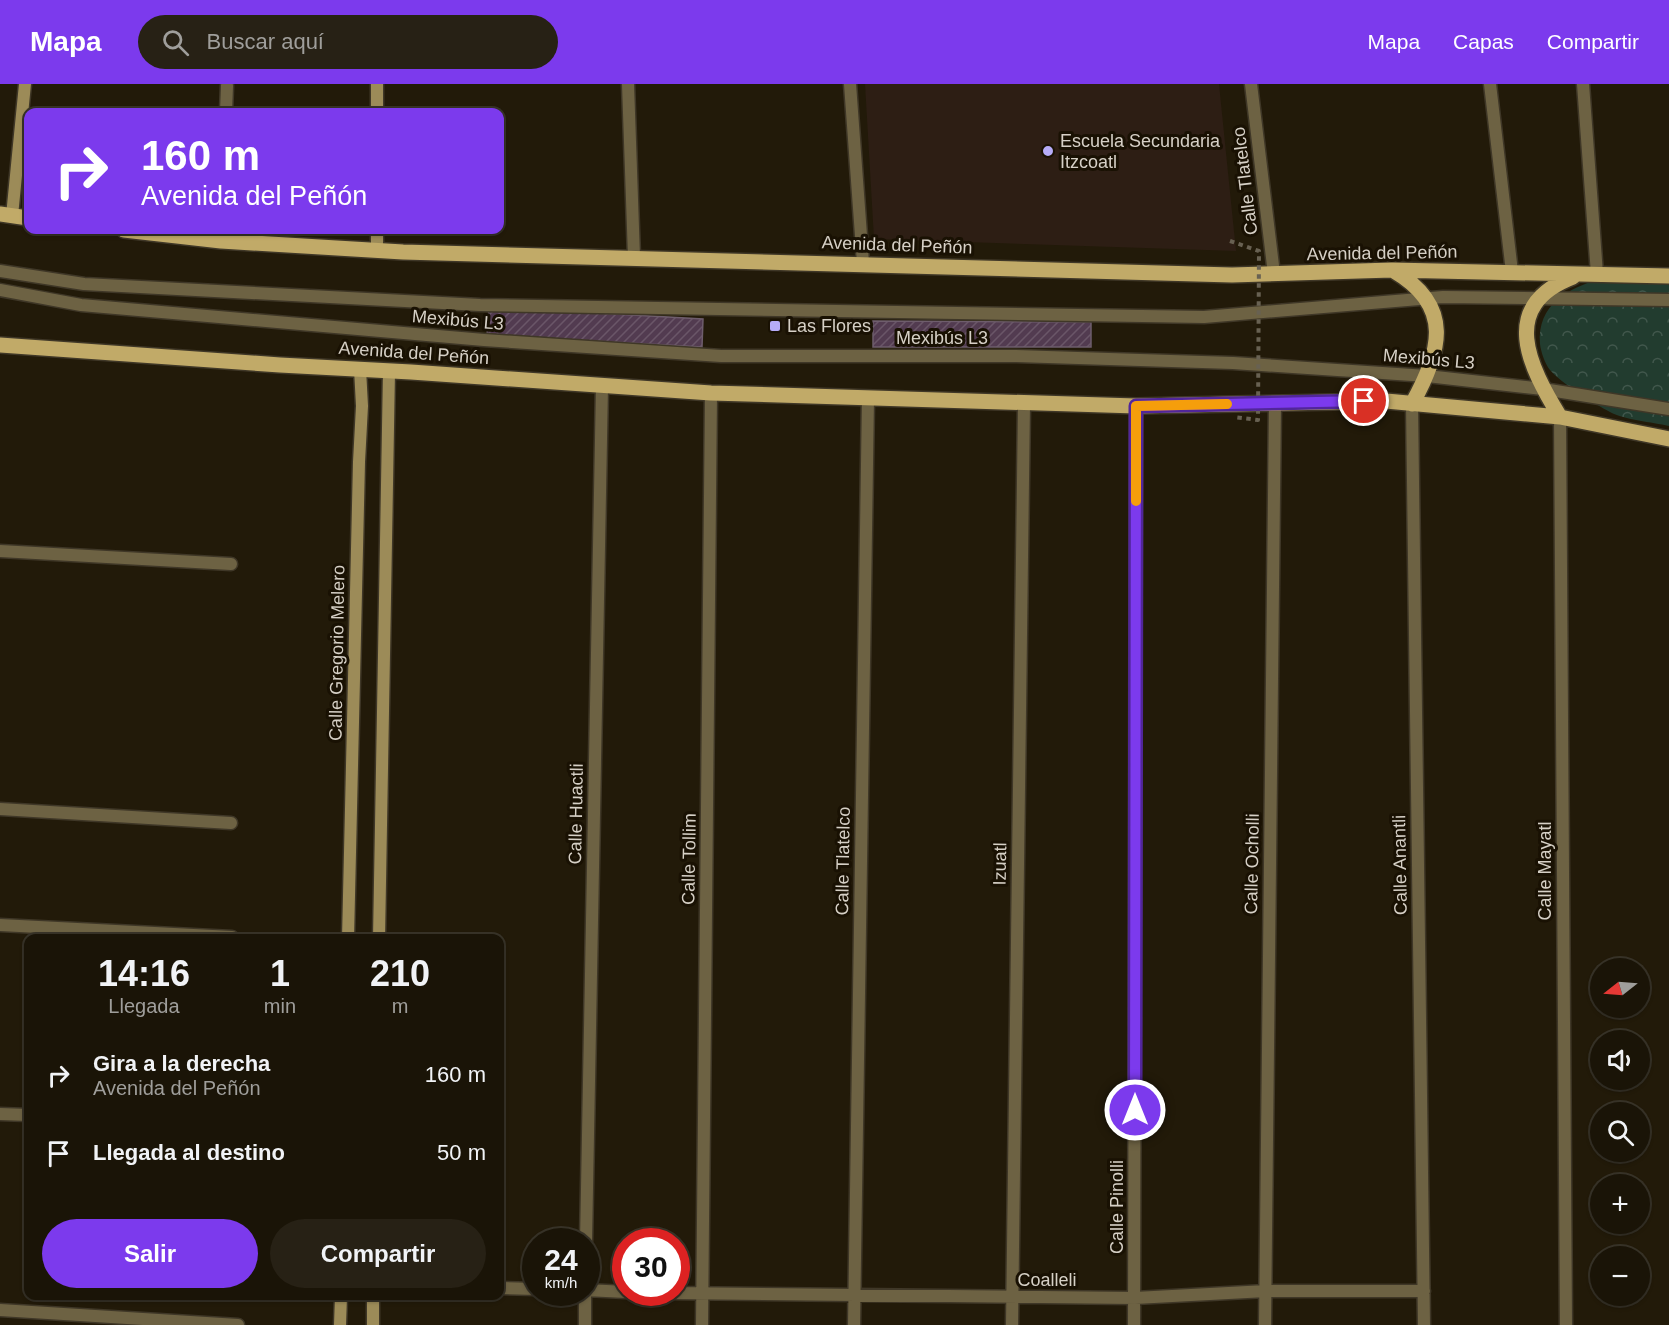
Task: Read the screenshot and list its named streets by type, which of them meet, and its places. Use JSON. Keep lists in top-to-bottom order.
{
  "streets": {
    "main road": ["Avenida del Peñón", "Calle Gregorio Melero"],
    "street": [
      "Calle Tlatelco",
      "Mexibús L3",
      "Calle Huactli",
      "Calle Tollim",
      "Izuatl",
      "Calle Ocholli",
      "Calle Anantli",
      "Calle Mayatl",
      "Calle Pinolli",
      "Coalleli"
    ]
  },
  "crossings": [
    ["Calle Tlatelco", "Avenida del Peñón"],
    ["Calle Tlatelco", "Coalleli"],
    ["Avenida del Peñón", "Calle Gregorio Melero"],
    ["Avenida del Peñón", "Calle Huactli"],
    ["Avenida del Peñón", "Calle Tollim"],
    ["Avenida del Peñón", "Izuatl"],
    ["Avenida del Peñón", "Calle Ocholli"],
    ["Avenida del Peñón", "Calle Anantli"],
    ["Avenida del Peñón", "Calle Mayatl"],
    ["Avenida del Peñón", "Calle Pinolli"],
    ["Calle Tollim", "Coalleli"],
    ["Izuatl", "Coalleli"],
    ["Calle Ocholli", "Coalleli"],
    ["Calle Anantli", "Coalleli"],
    ["Calle Pinolli", "Coalleli"]
  ],
  "places": {
    "other": ["Escuela Secundaria Itzcoatl"],
    "transit": ["Las Flores"]
  },
  "north": "left",
  "page": {
    "header": "Mapa",
    "search": "Buscar aquí",
    "nav": ["Mapa", "Capas", "Compartir"],
    "turn": ["160 m", "Avenida del Peñón"],
    "eta": [
      "14:16",
      "Llegada",
      "1",
      "min",
      "210",
      "m"
    ],
    "map_buttons": ["+", "−"],
    "list": [
      {
        "name": "Gira a la derecha",
        "note": "Avenida del Peñón",
        "value": "160 m"
      },
      {
        "name": "Llegada al destino",
        "value": "50 m"
      }
    ],
    "buttons": ["Salir", "Compartir"],
    "speed": "24 km/h",
    "limit": "30"
  }
}
